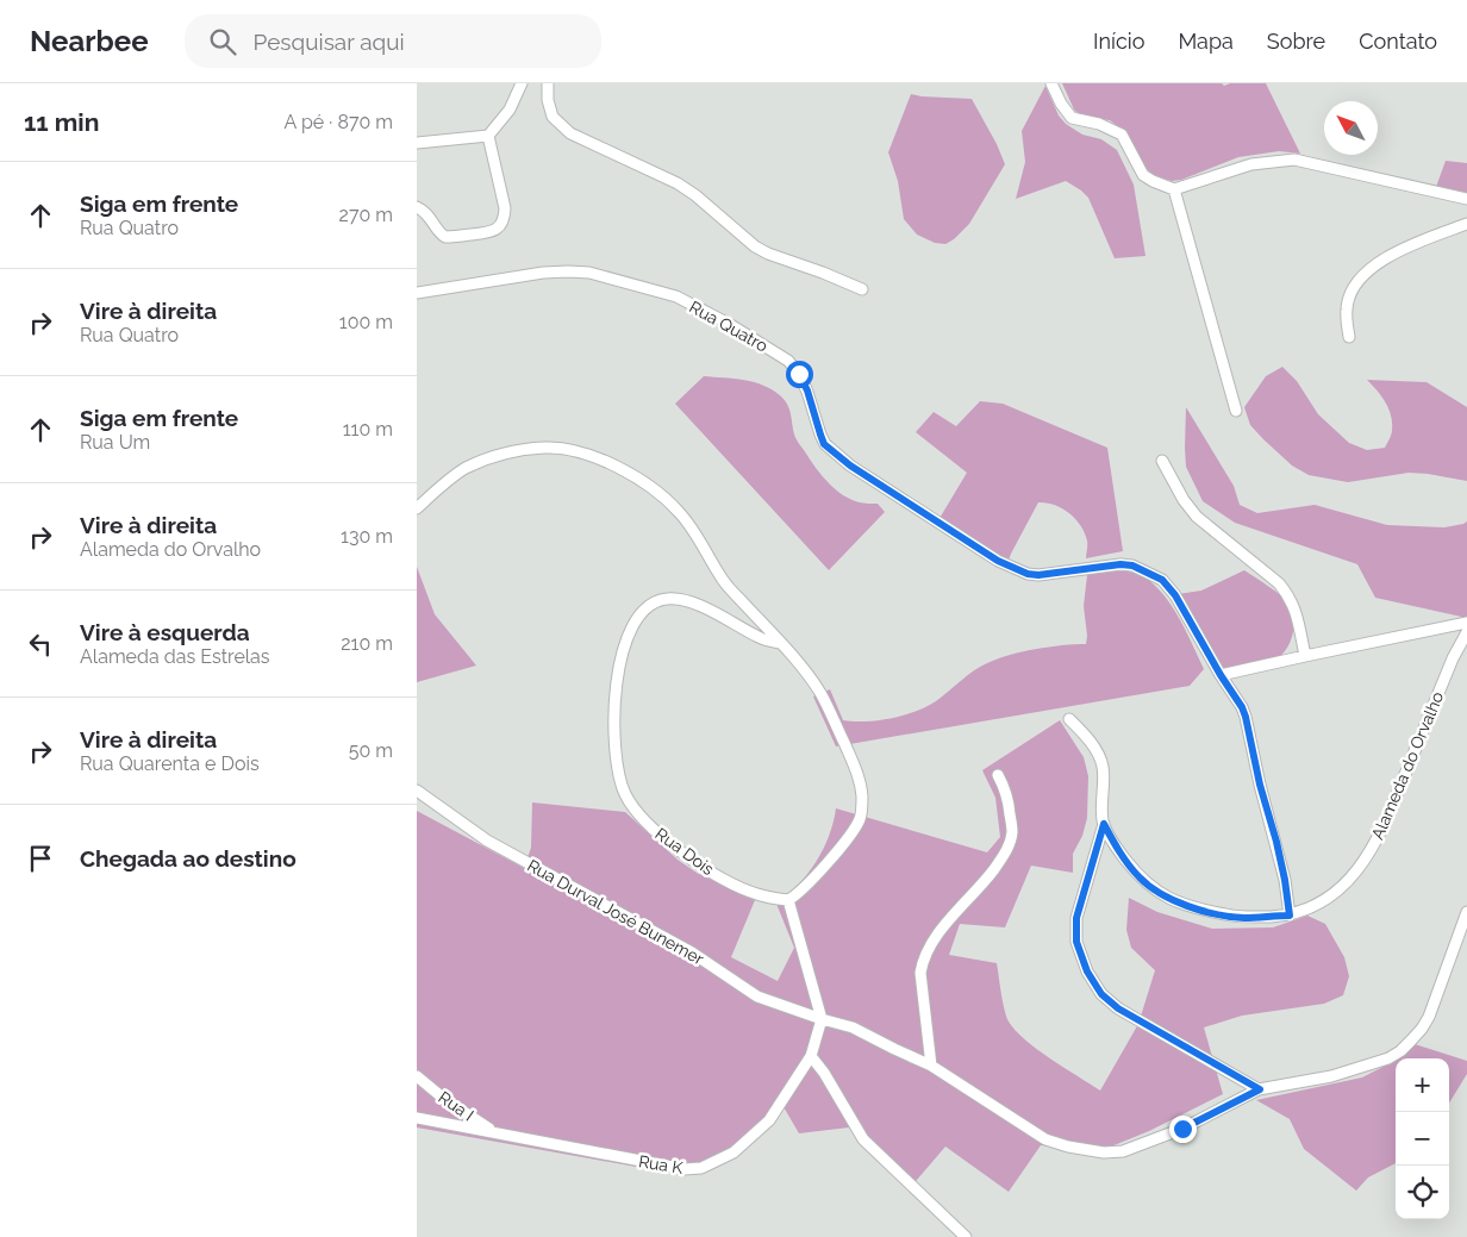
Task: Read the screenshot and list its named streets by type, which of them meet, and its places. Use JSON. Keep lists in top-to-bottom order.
{
  "streets": {
    "street": [
      "Rua Quatro",
      "Alameda do Orvalho",
      "Rua Dois",
      "Rua Durval José Bunemer",
      "Rua I",
      "Rua K"
    ]
  },
  "crossings": [
    ["Rua Quatro", "Alameda do Orvalho"],
    ["Rua Durval José Bunemer", "Rua K"],
    ["Rua I", "Rua K"]
  ],
  "north": "top left",
  "page": {
    "header": "Nearbee",
    "search": "Pesquisar aqui",
    "nav": [
      "Início",
      "Mapa",
      "Sobre",
      "Contato"
    ],
    "heading": ["11 min", "A pé · 870 m"],
    "list": [
      ["Siga em frente", "Rua Quatro", "270 m"],
      ["Vire à direita", "Rua Quatro", "100 m"],
      ["Siga em frente", "Rua Um", "110 m"],
      ["Vire à direita", "Alameda do Orvalho", "130 m"],
      ["Vire à esquerda", "Alameda das Estrelas", "210 m"],
      ["Vire à direita", "Rua Quarenta e Dois", "50 m"],
      "Chegada ao destino"
    ],
    "map_buttons": ["+", "−"]
  }
}
